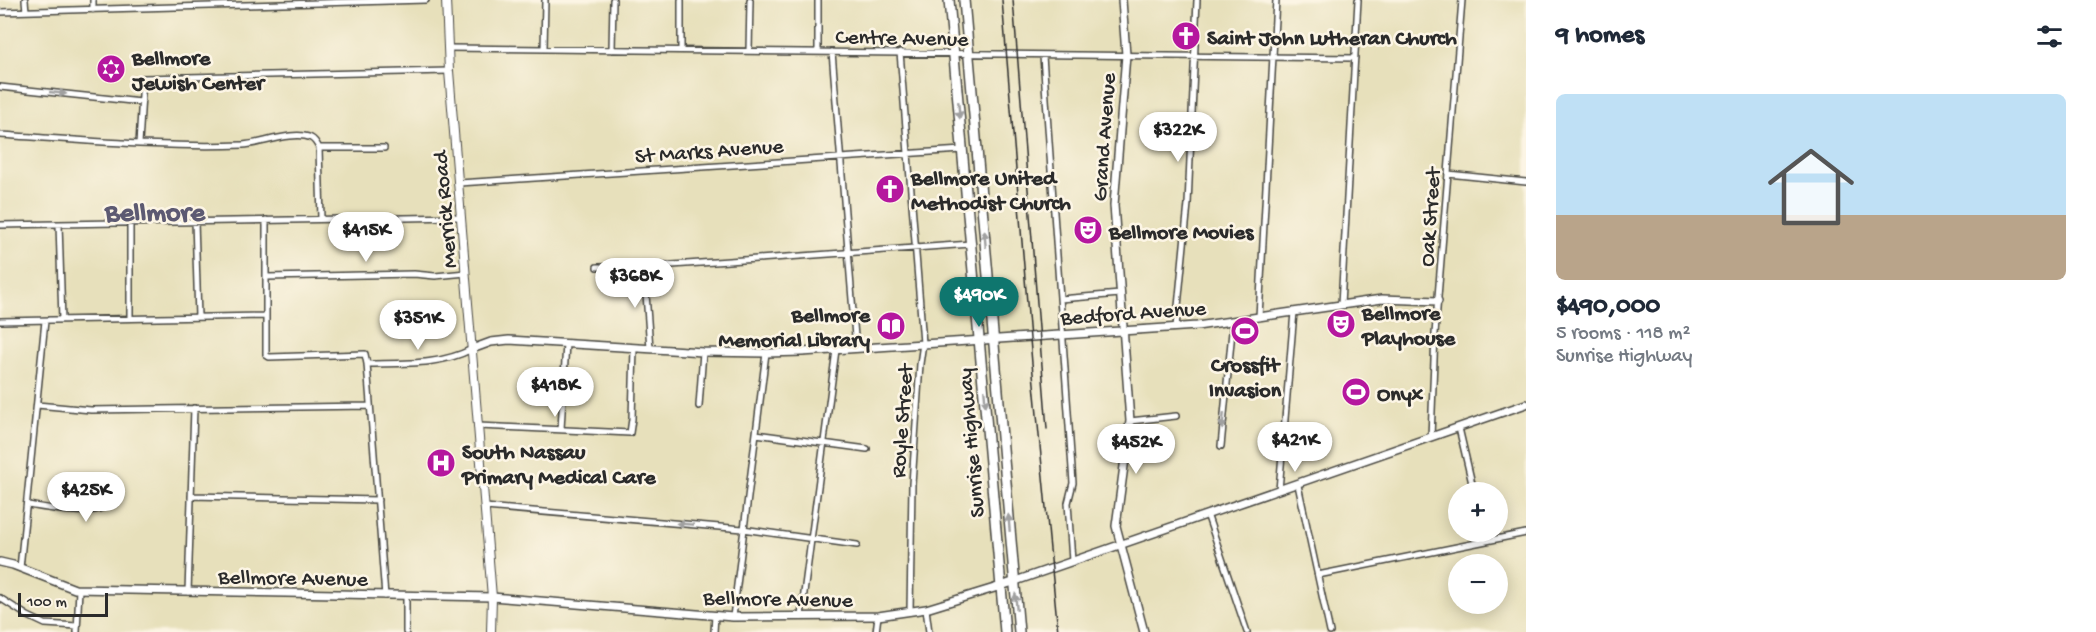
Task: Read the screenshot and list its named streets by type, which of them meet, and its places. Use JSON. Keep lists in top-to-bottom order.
{
  "streets": {
    "highway": ["Sunrise Highway"],
    "main road": ["Merrick Road"],
    "street": [
      "Centre Avenue",
      "Grand Avenue",
      "St Marks Avenue",
      "Oak Street",
      "Bedford Avenue",
      "Royle Street",
      "Bellmore Avenue"
    ]
  },
  "crossings": [
    ["Centre Avenue", "Grand Avenue"],
    ["Centre Avenue", "Merrick Road"],
    ["Centre Avenue", "Royle Street"],
    ["Centre Avenue", "Sunrise Highway"],
    ["Grand Avenue", "Bedford Avenue"],
    ["Grand Avenue", "Bellmore Avenue"],
    ["St Marks Avenue", "Merrick Road"],
    ["St Marks Avenue", "Royle Street"],
    ["St Marks Avenue", "Sunrise Highway"],
    ["Merrick Road", "Bedford Avenue"],
    ["Merrick Road", "Bellmore Avenue"],
    ["Oak Street", "Bedford Avenue"],
    ["Oak Street", "Bellmore Avenue"],
    ["Bedford Avenue", "Royle Street"],
    ["Bedford Avenue", "Sunrise Highway"],
    ["Royle Street", "Bellmore Avenue"],
    ["Sunrise Highway", "Bellmore Avenue"]
  ],
  "districts": ["Bellmore"],
  "places": {
    "church": ["Saint John Lutheran Church", "Bellmore United Methodist Church"],
    "synagogue": ["Bellmore Jewish Center"],
    "theatre": ["Bellmore Movies", "Bellmore Playhouse"],
    "library": ["Bellmore Memorial Library"],
    "sports": ["Crossfit Invasion", "Onyx"],
    "hospital": ["South Nassau Primary Medical Care"]
  },
  "scale_bar": "100 m",
  "page": {
    "heading": "9 homes",
    "list": [
      {
        "name": "$490,000",
        "note": "5 rooms · 118 m² · Sunrise Highway"
      }
    ],
    "price": [
      "$322K",
      "$415K",
      "$368K",
      "$490K",
      "$351K",
      "$418K",
      "$421K",
      "$452K",
      "$425K"
    ],
    "map_buttons": ["+", "−"],
    "scale": "100 m"
  }
}
